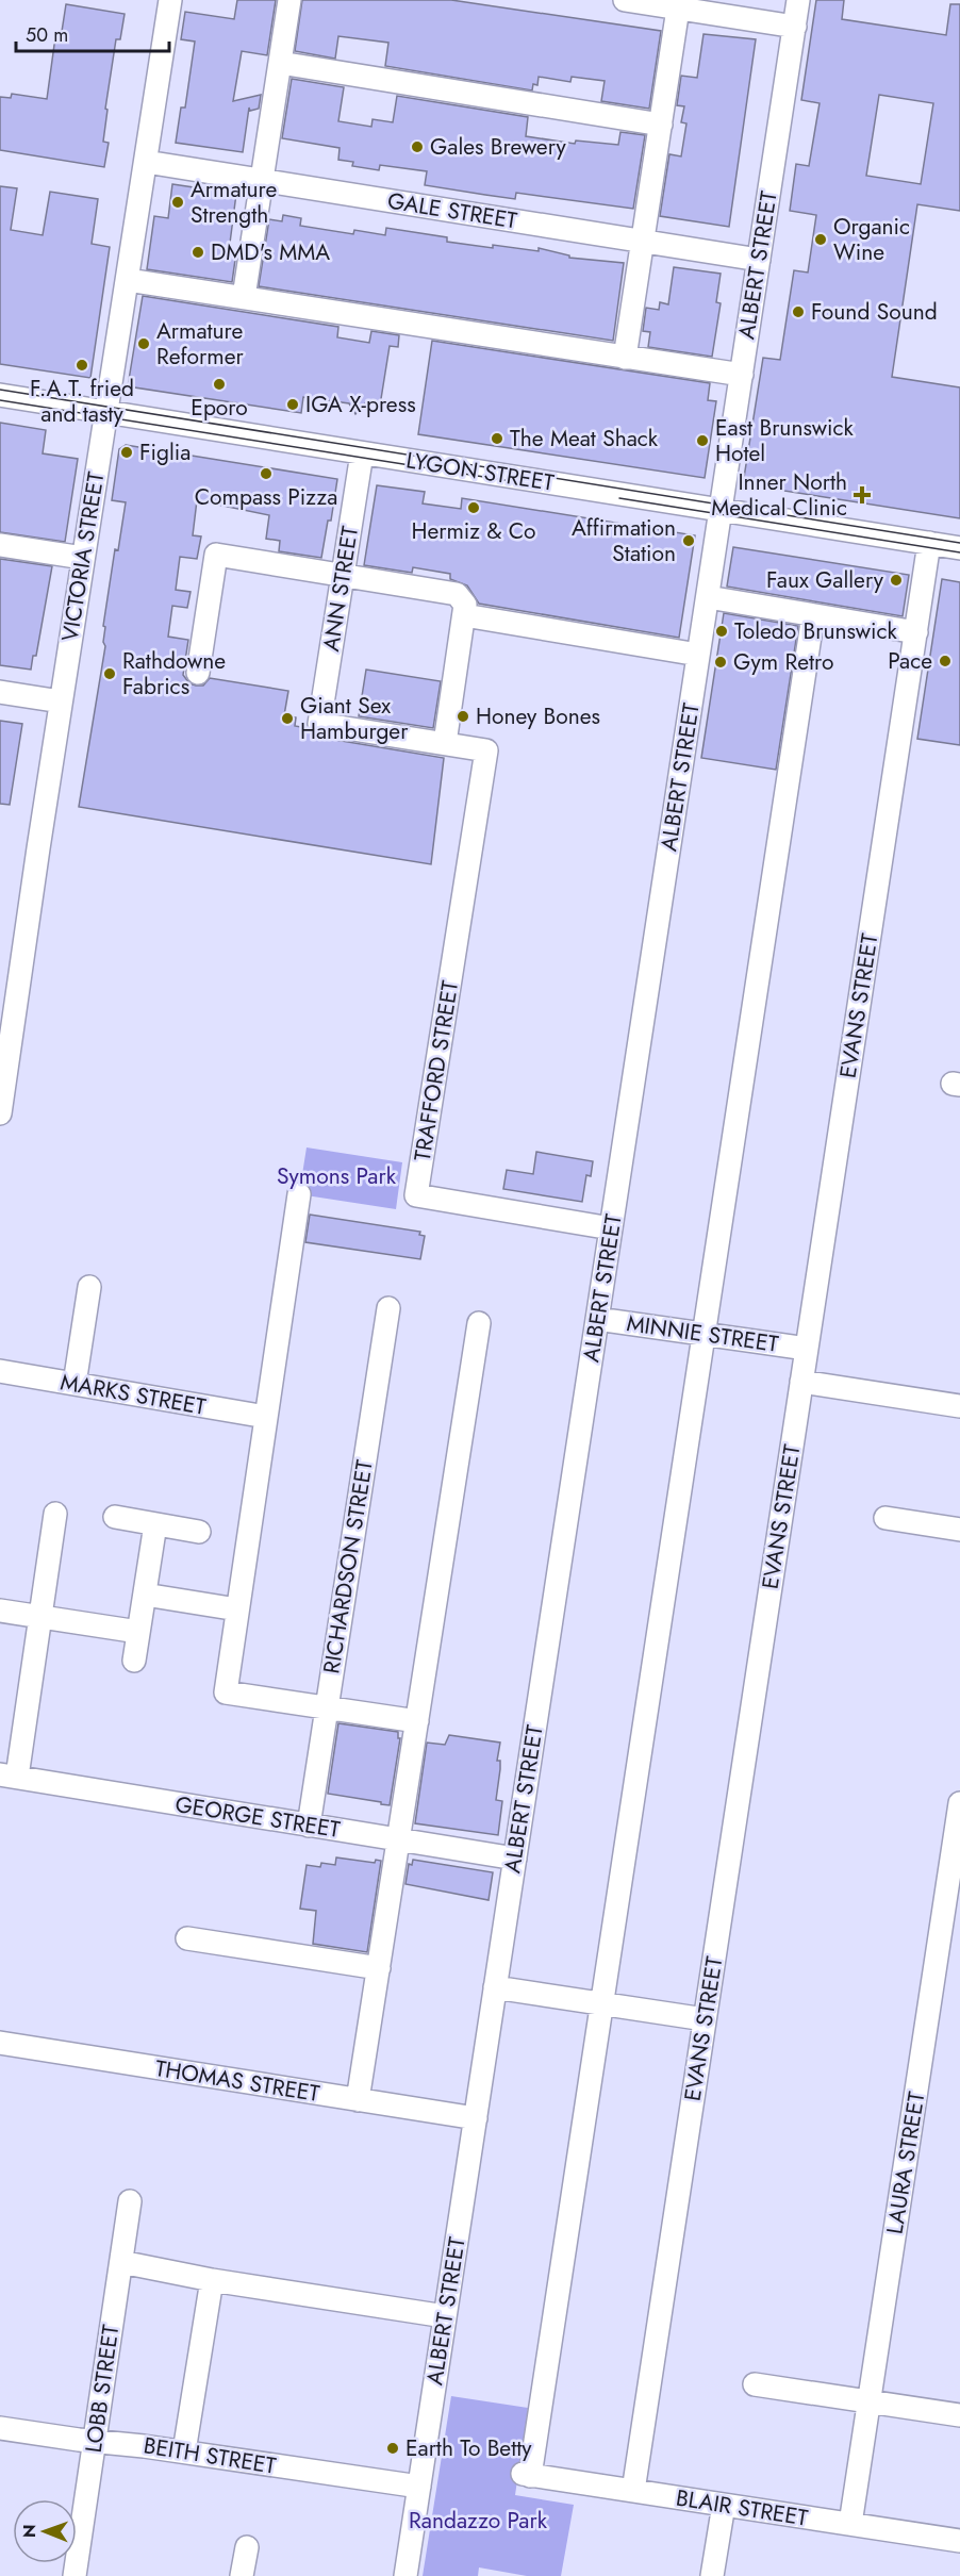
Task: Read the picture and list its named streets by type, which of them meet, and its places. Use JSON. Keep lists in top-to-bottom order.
{
  "streets": {
    "street": [
      "GALE STREET",
      "ALBERT STREET",
      "LYGON STREET",
      "VICTORIA STREET",
      "ANN STREET",
      "EVANS STREET",
      "TRAFFORD STREET",
      "MINNIE STREET",
      "MARKS STREET",
      "RICHARDSON STREET",
      "GEORGE STREET",
      "THOMAS STREET",
      "LAURA STREET",
      "LOBB STREET",
      "BEITH STREET",
      "BLAIR STREET"
    ]
  },
  "crossings": [
    ["GALE STREET", "ALBERT STREET"],
    ["GALE STREET", "VICTORIA STREET"],
    ["ALBERT STREET", "LYGON STREET"],
    ["ALBERT STREET", "TRAFFORD STREET"],
    ["ALBERT STREET", "MINNIE STREET"],
    ["ALBERT STREET", "GEORGE STREET"],
    ["ALBERT STREET", "THOMAS STREET"],
    ["ALBERT STREET", "BEITH STREET"],
    ["LYGON STREET", "VICTORIA STREET"],
    ["LYGON STREET", "ANN STREET"],
    ["LYGON STREET", "EVANS STREET"],
    ["ANN STREET", "TRAFFORD STREET"],
    ["EVANS STREET", "MINNIE STREET"],
    ["EVANS STREET", "BLAIR STREET"],
    ["RICHARDSON STREET", "GEORGE STREET"],
    ["LAURA STREET", "BLAIR STREET"],
    ["LOBB STREET", "BEITH STREET"]
  ],
  "parks": ["Symons Park", "Randazzo Park"],
  "places": {
    "other": [
      "Gales Brewery",
      "Armature Strength",
      "Organic Wine",
      "DMD's MMA",
      "Found Sound",
      "Armature Reformer",
      "F.A.T. fried and tasty",
      "Eporo",
      "IGA X-press",
      "The Meat Shack",
      "East Brunswick Hotel",
      "Figlia",
      "Compass Pizza",
      "Hermiz & Co",
      "Affirmation Station",
      "Faux Gallery",
      "Toledo Brunswick",
      "Pace",
      "Gym Retro",
      "Rathdowne Fabrics",
      "Honey Bones",
      "Giant Sex Hamburger",
      "Earth To Betty"
    ],
    "health": ["Inner North Medical Clinic"]
  },
  "scale_bar": "50 m",
  "north": "left"
}
